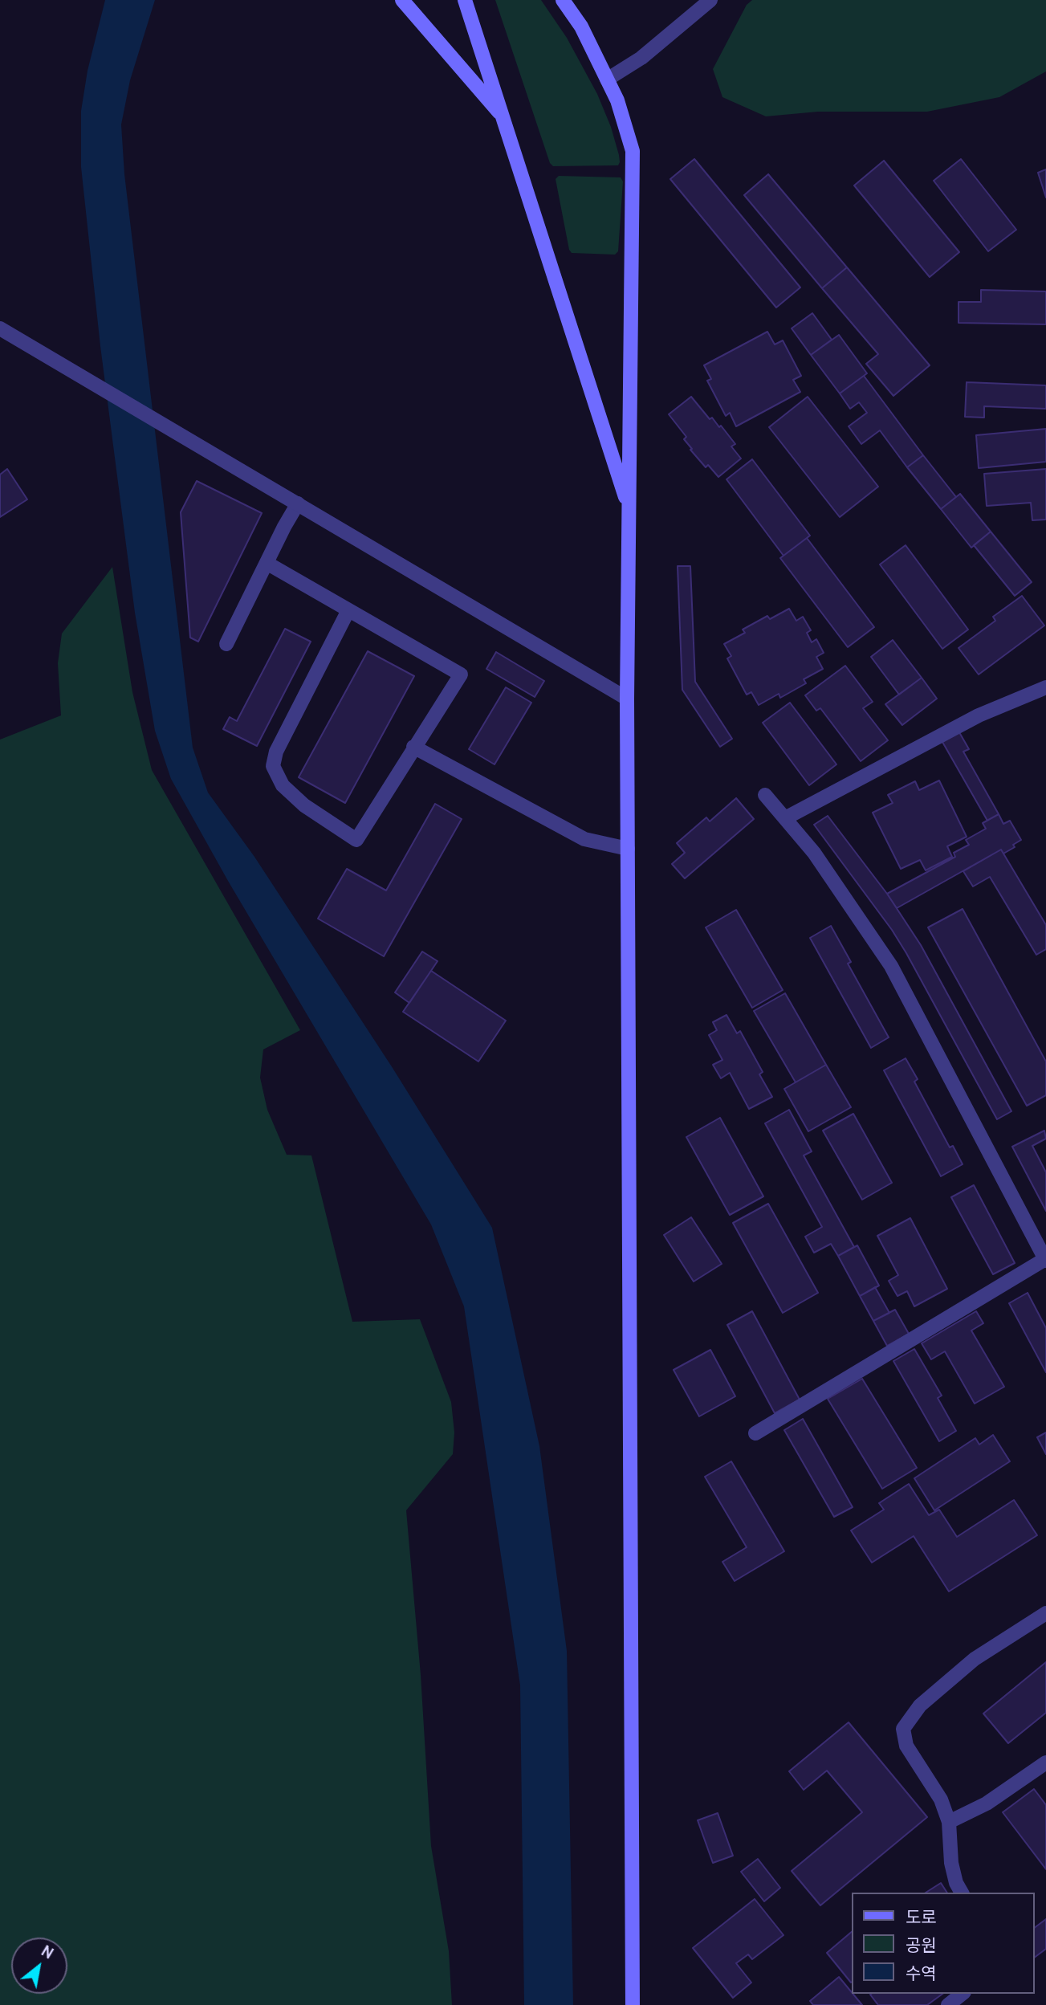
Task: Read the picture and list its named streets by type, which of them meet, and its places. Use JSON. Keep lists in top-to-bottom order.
{
  "legend": ["도로", "공원", "수역"],
  "north": "top right"
}
